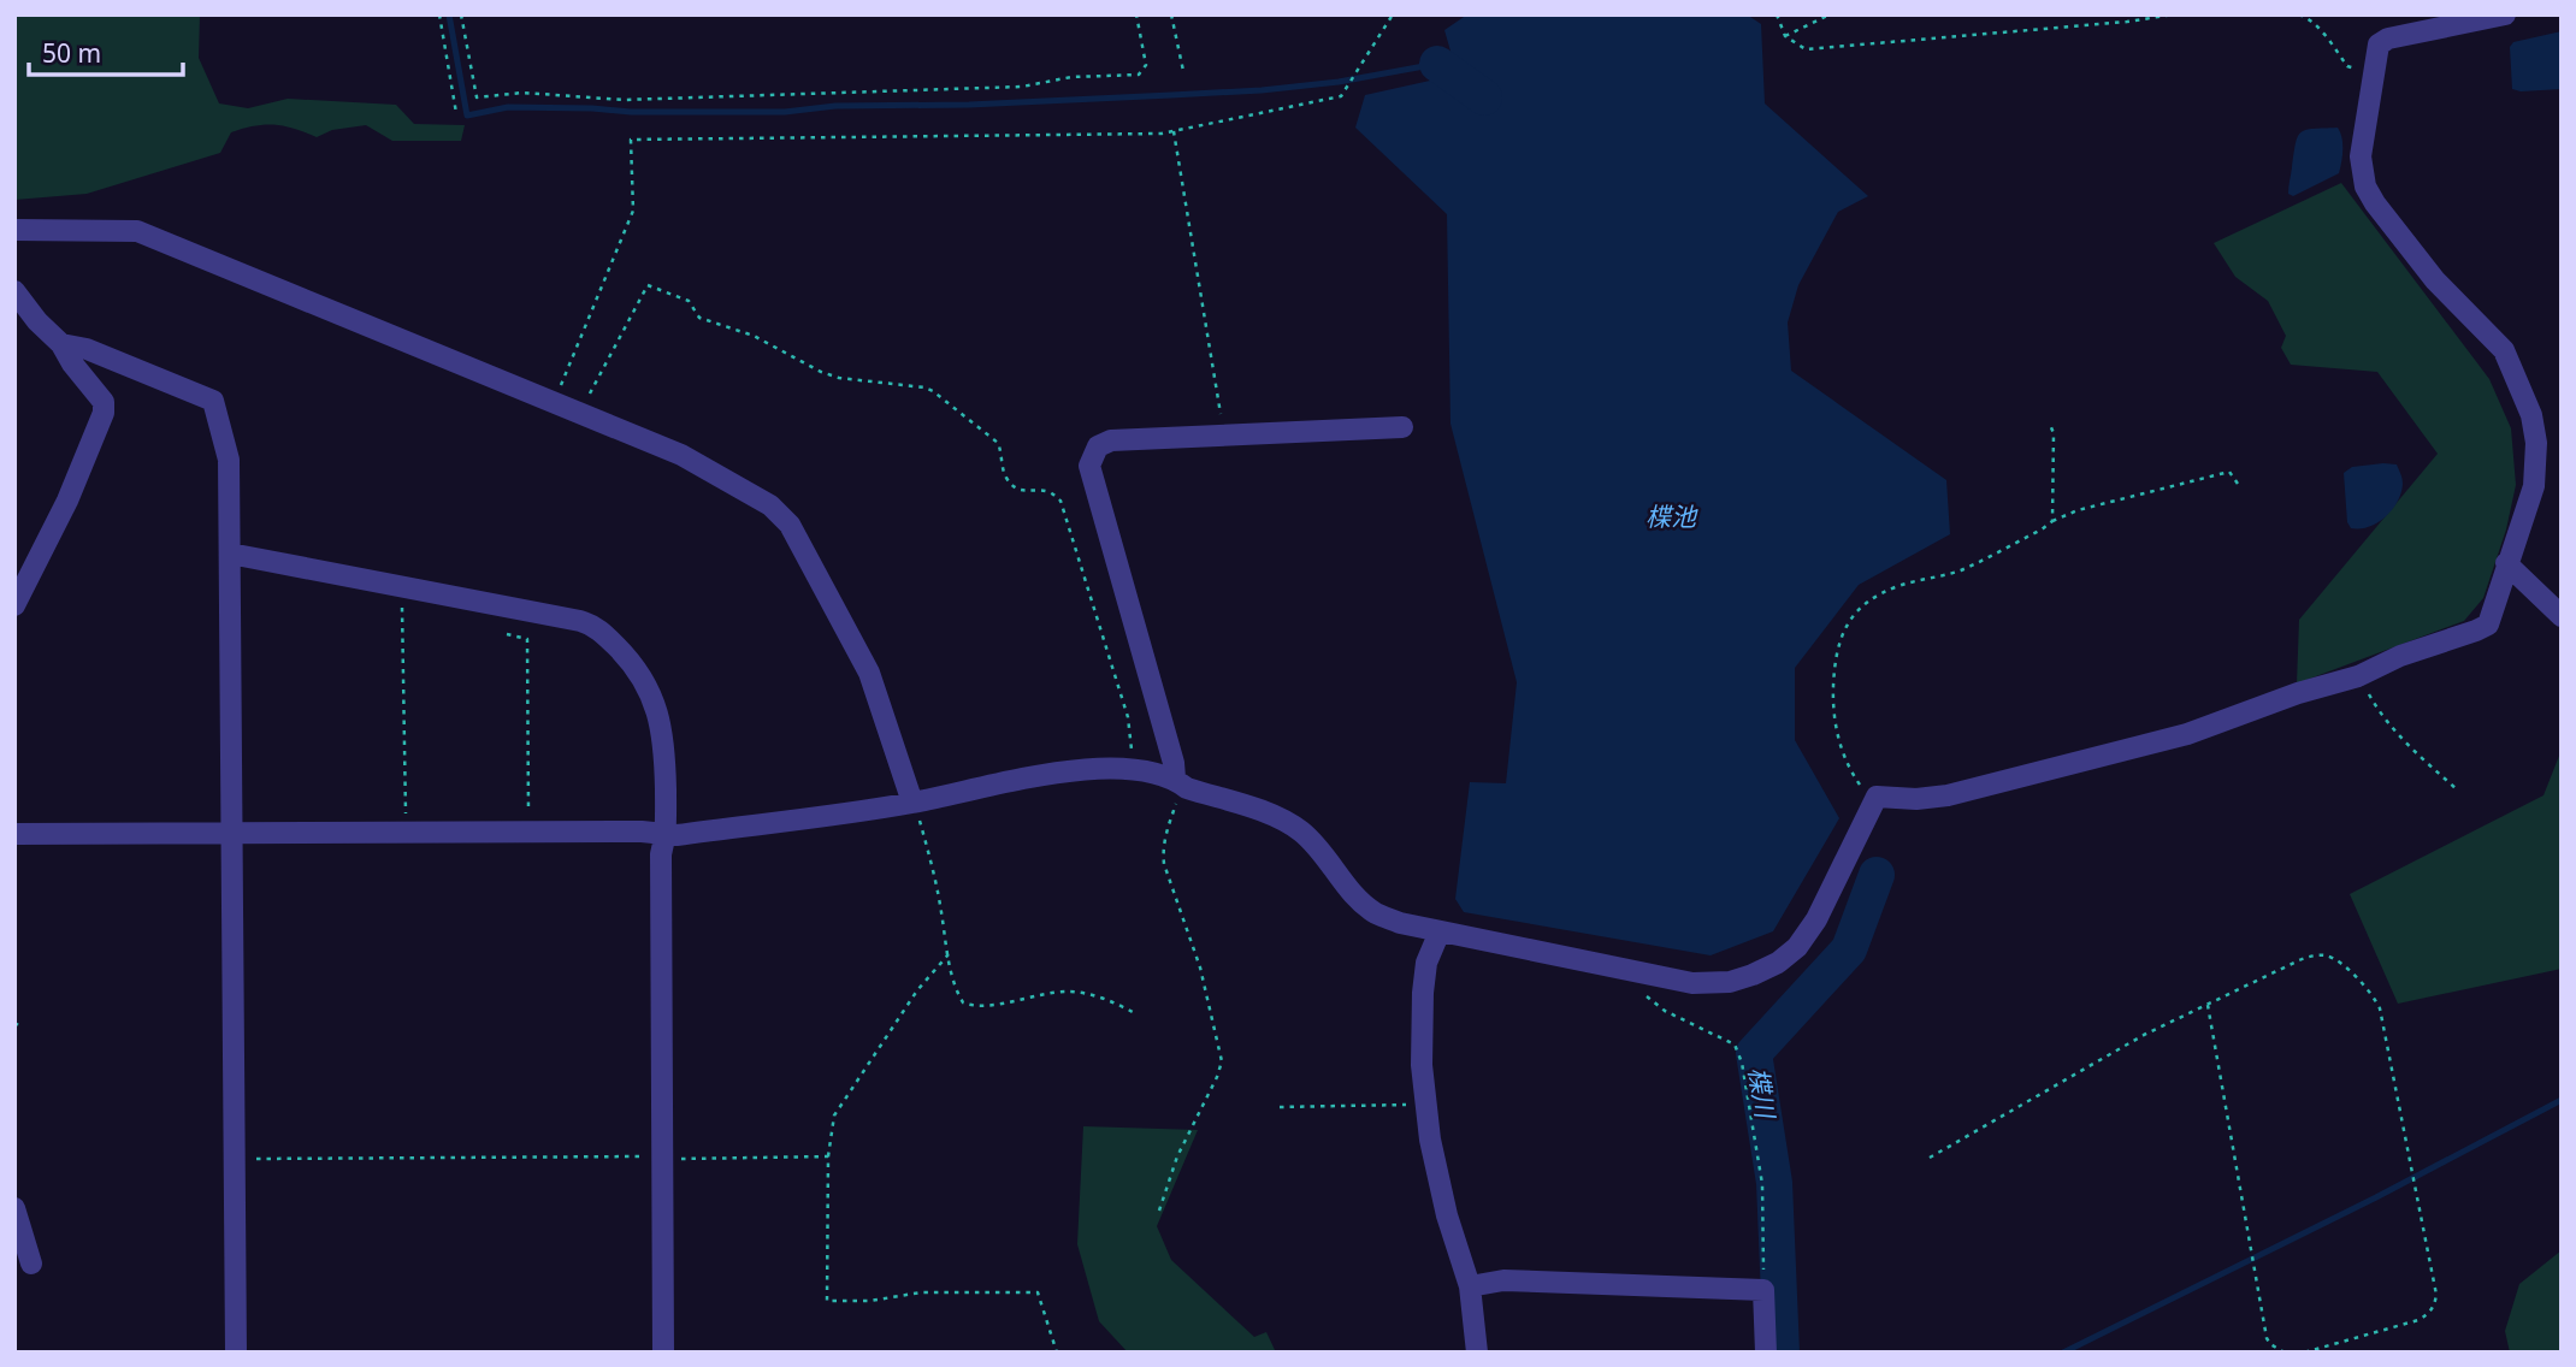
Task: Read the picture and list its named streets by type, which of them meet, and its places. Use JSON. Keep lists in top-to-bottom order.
{
  "water": ["楪池", "楪川"],
  "scale_bar": "50 m"
}
